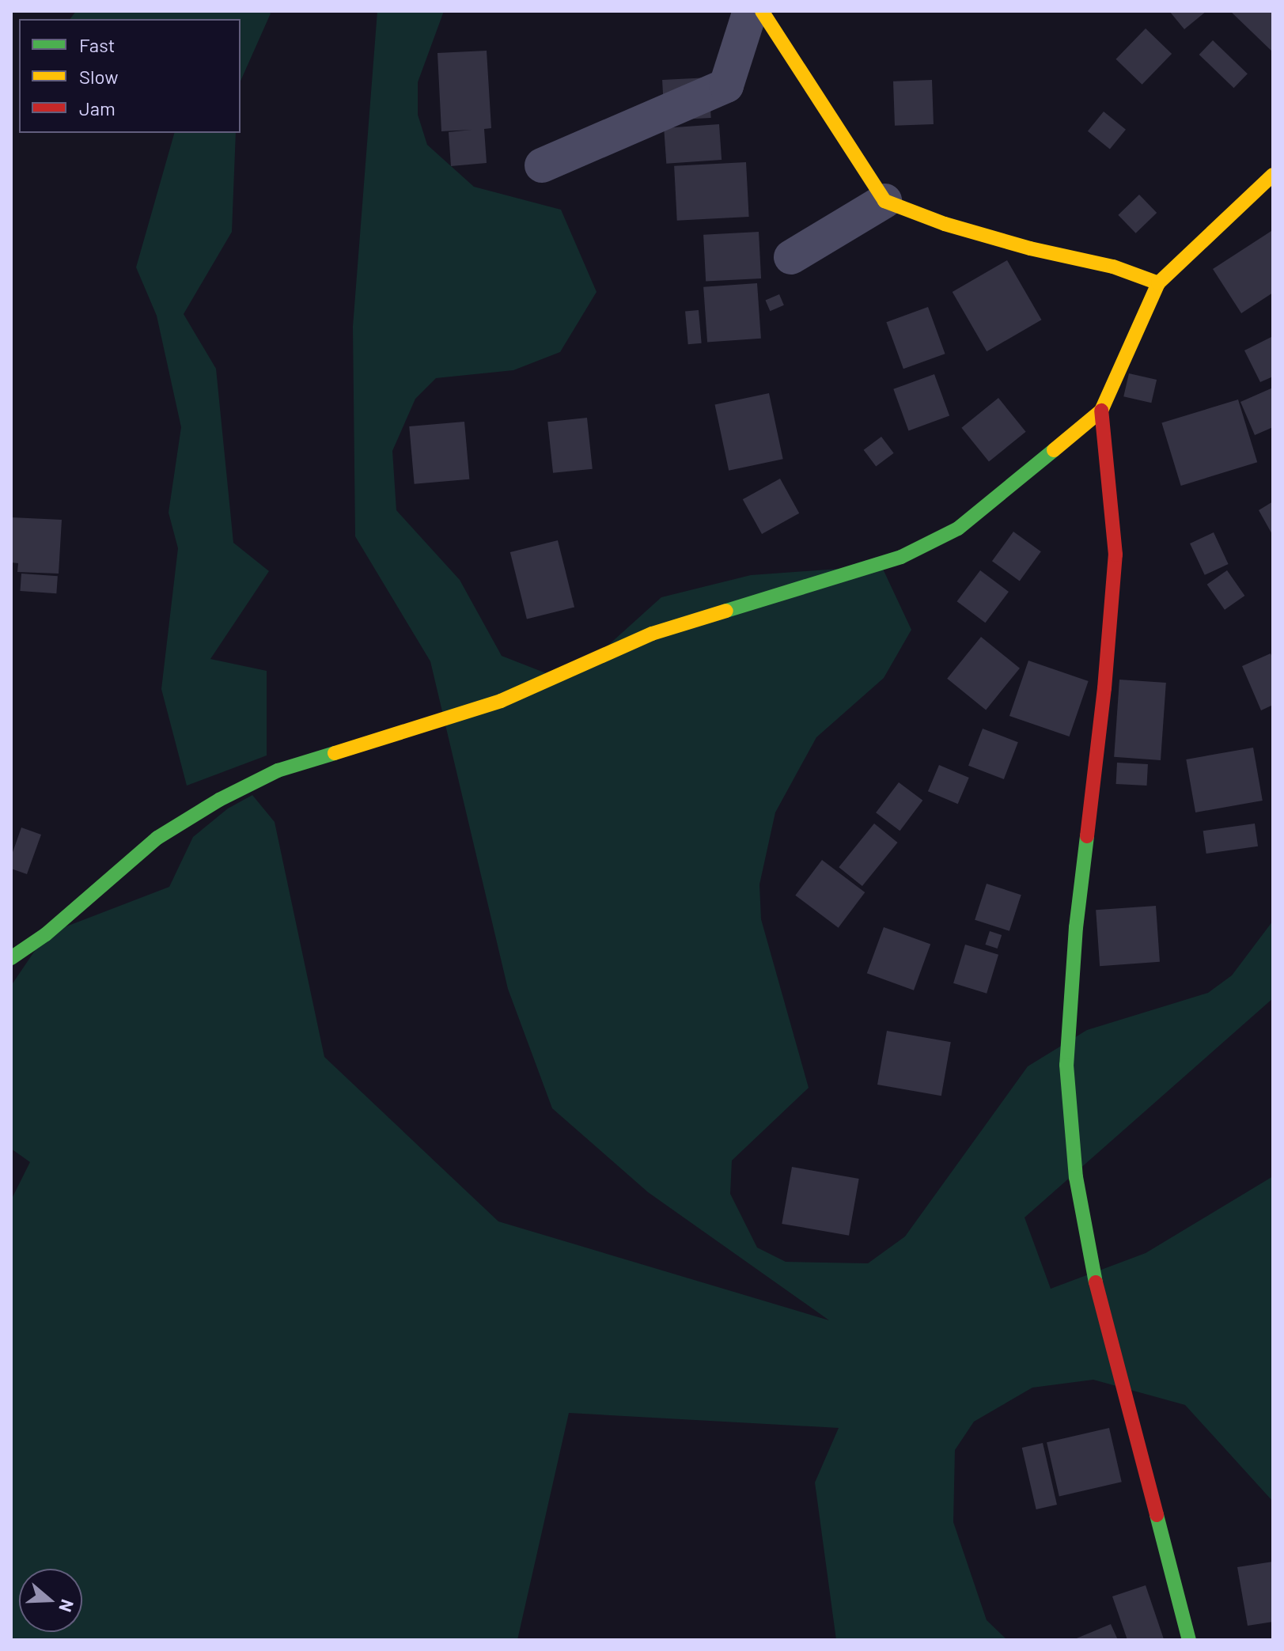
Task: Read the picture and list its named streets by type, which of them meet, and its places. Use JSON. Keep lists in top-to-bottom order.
{
  "legend": ["Fast", "Slow", "Jam"],
  "north": "right"
}
